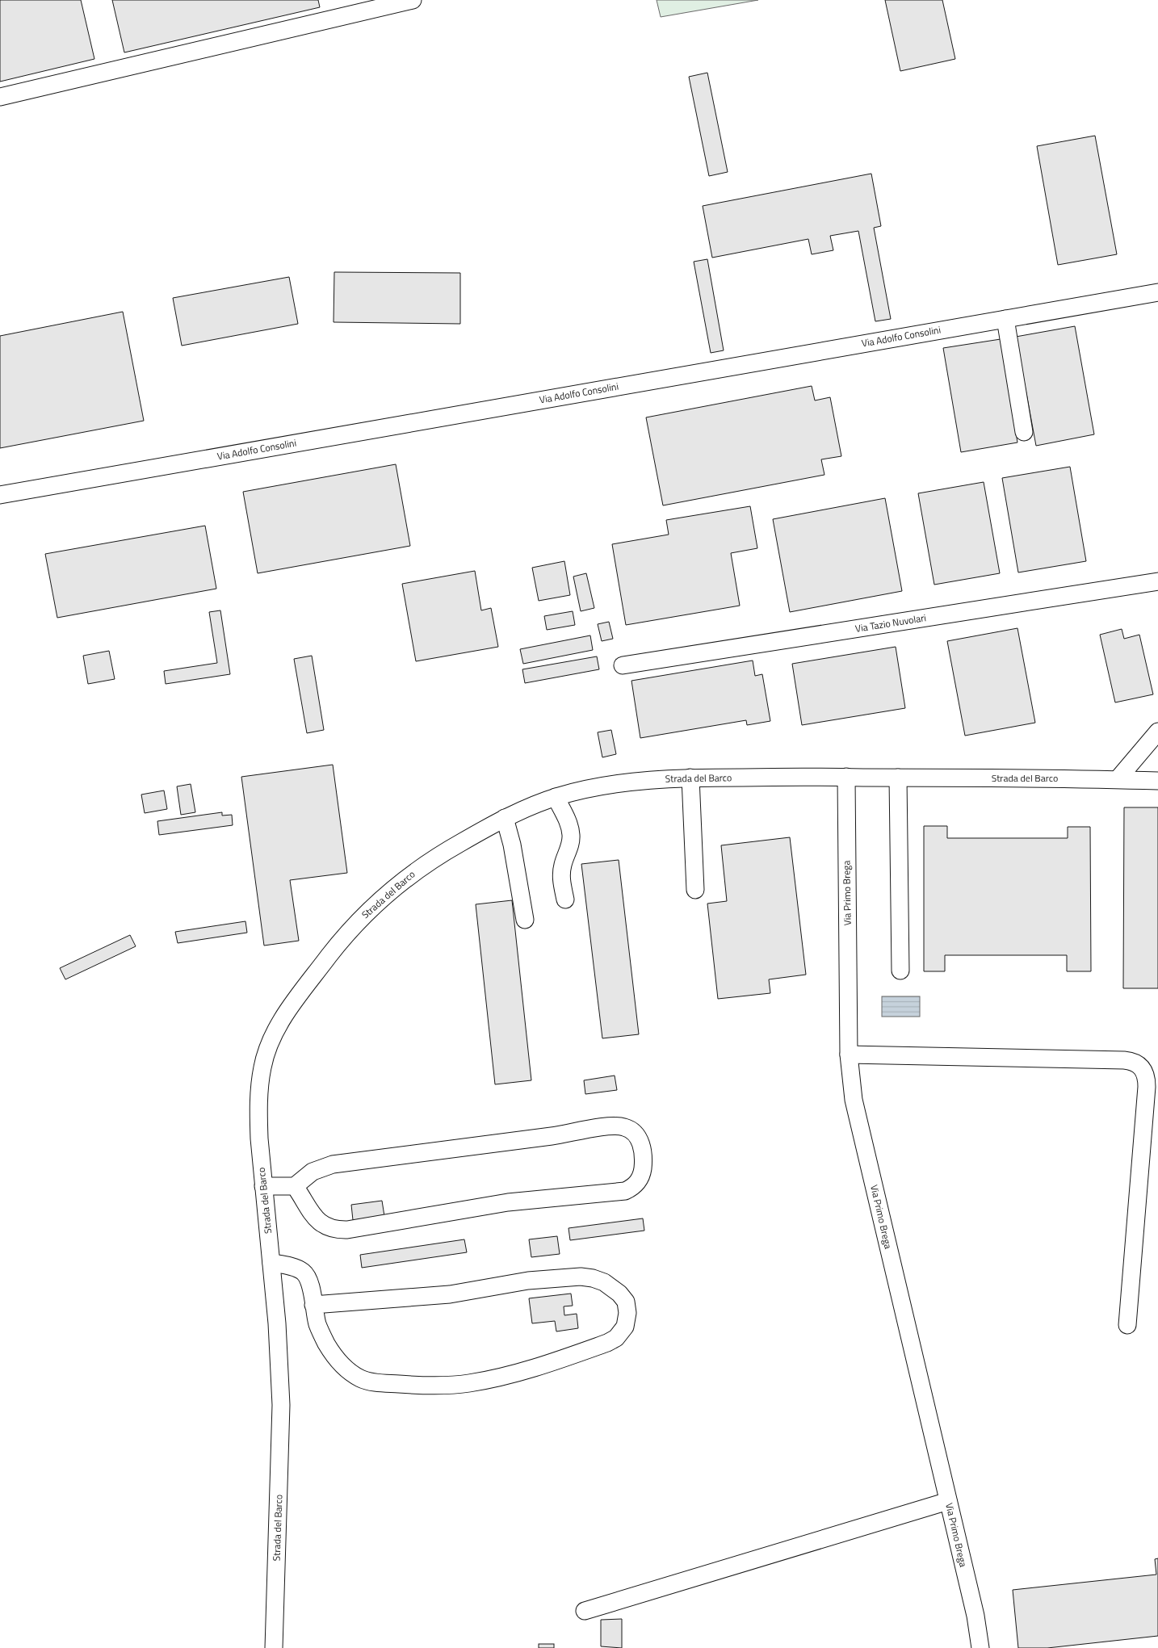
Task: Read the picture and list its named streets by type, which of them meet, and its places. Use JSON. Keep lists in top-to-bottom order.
{
  "streets": {
    "street": [
      "Via Adolfo Consolini",
      "Via Tazio Nuvolari",
      "Strada del Barco",
      "Via Primo Brega"
    ]
  },
  "crossings": [
    ["Strada del Barco", "Via Primo Brega"]
  ]
}
